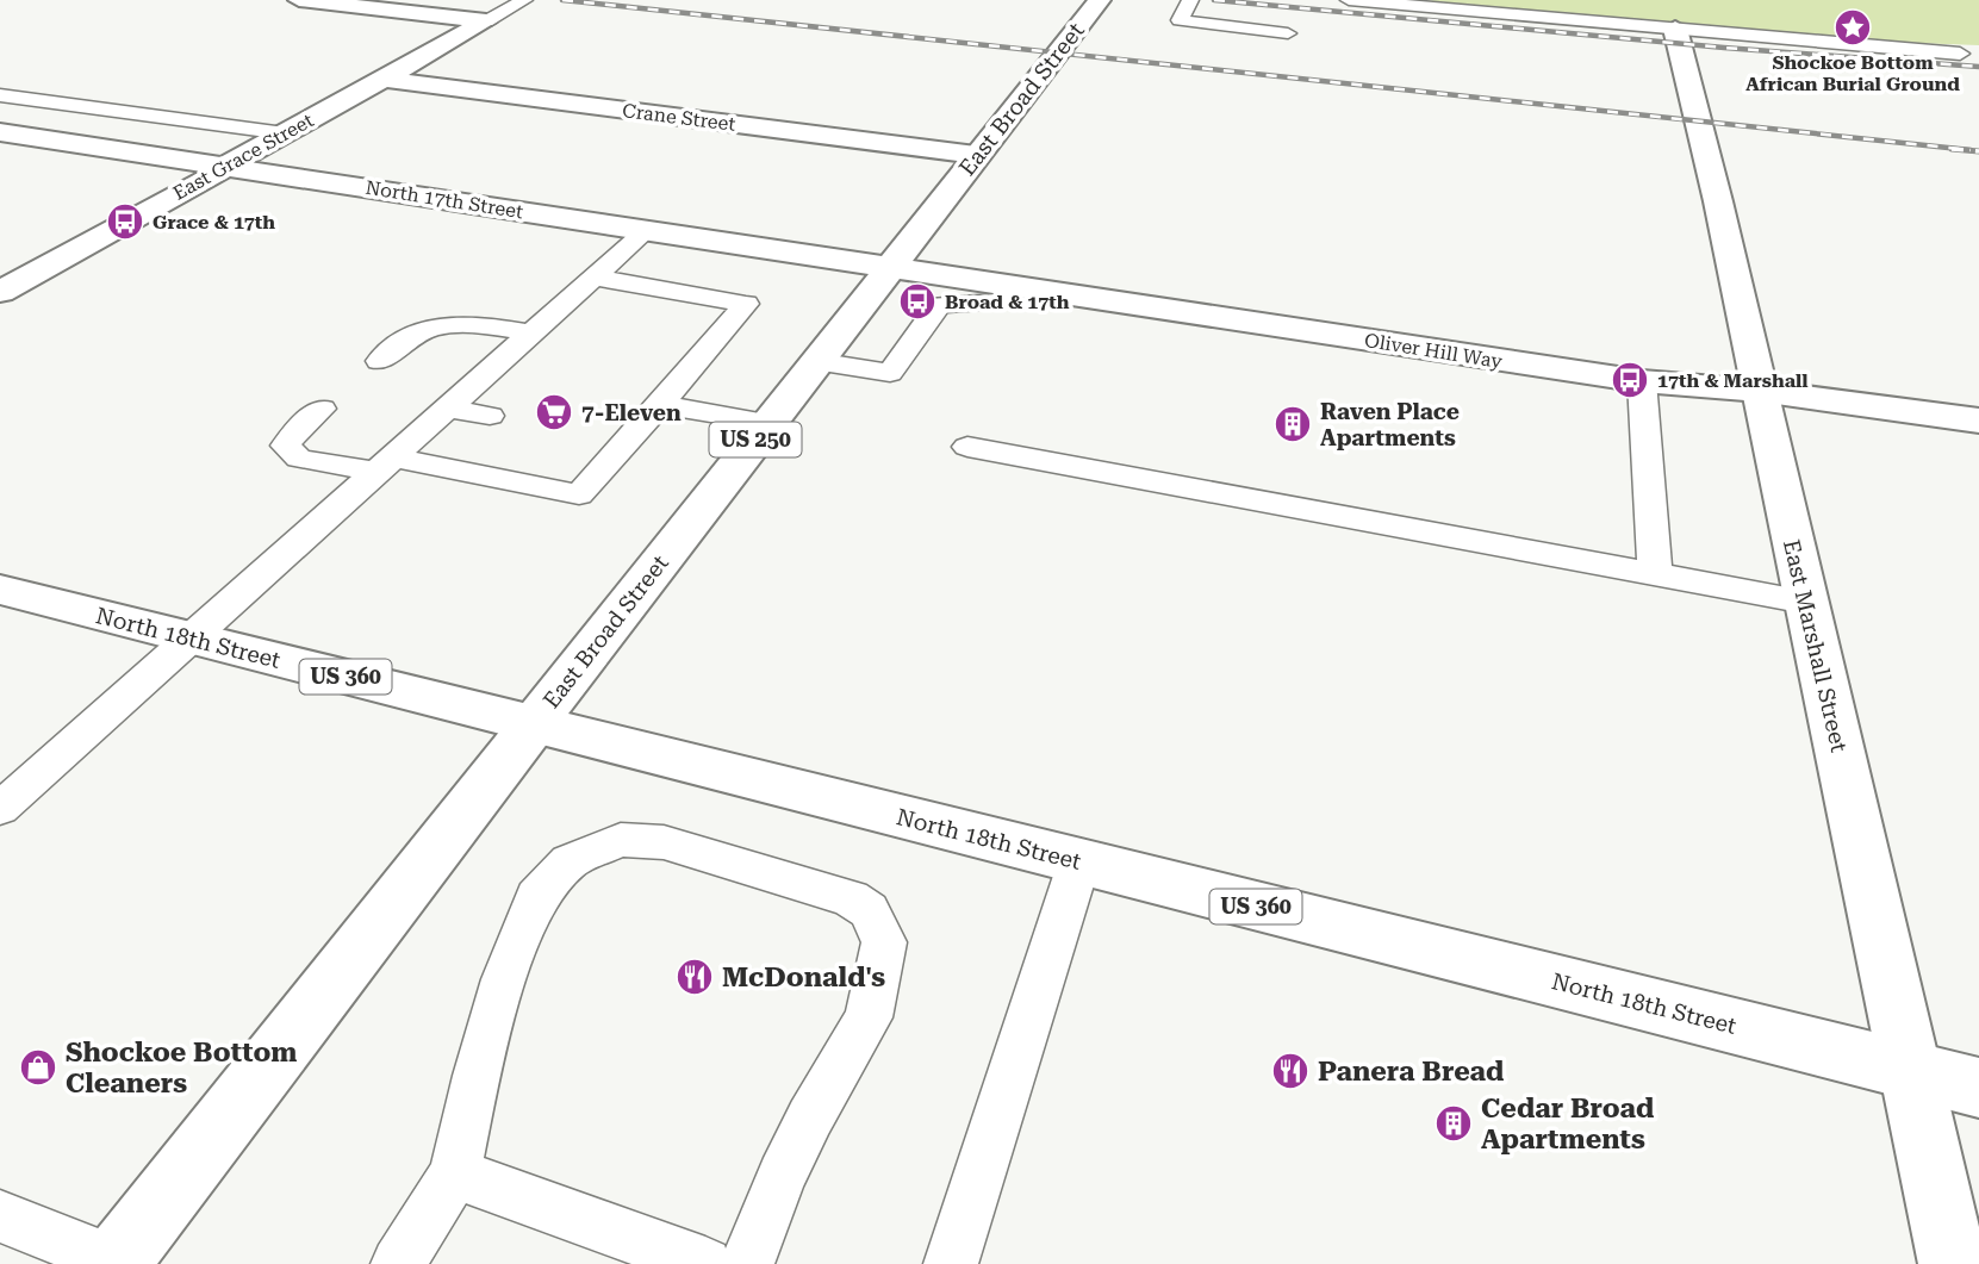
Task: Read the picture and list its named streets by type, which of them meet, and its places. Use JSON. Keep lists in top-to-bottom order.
{
  "streets": {
    "main road": [
      "East Broad Street",
      "Crane Street",
      "East Grace Street",
      "North 17th Street",
      "Oliver Hill Way",
      "US 250",
      "North 18th Street",
      "East Marshall Street",
      "US 360"
    ]
  },
  "crossings": [
    ["East Broad Street", "Crane Street"],
    ["East Broad Street", "North 17th Street"],
    ["East Broad Street", "Oliver Hill Way"],
    ["East Broad Street", "North 18th Street"],
    ["Crane Street", "East Grace Street"],
    ["East Grace Street", "North 17th Street"],
    ["North 17th Street", "Oliver Hill Way"],
    ["Oliver Hill Way", "East Marshall Street"],
    ["North 18th Street", "East Marshall Street"]
  ],
  "places": {
    "place": ["Shockoe Bottom African Burial Ground"],
    "bus stop": ["Grace & 17th", "Broad & 17th", "17th & Marshall"],
    "supermarket": ["7-Eleven"],
    "building": ["Raven Place Apartments", "Cedar Broad Apartments"],
    "restaurant": ["McDonald's", "Panera Bread"],
    "shop": ["Shockoe Bottom Cleaners"]
  }
}
